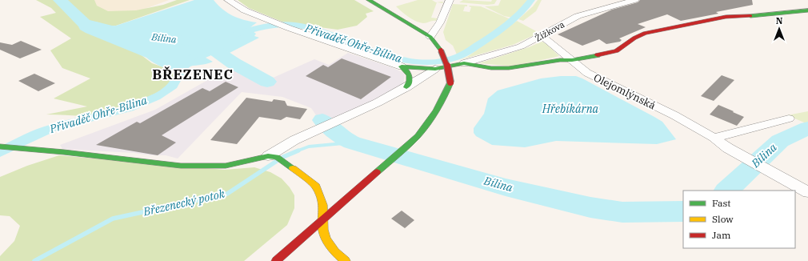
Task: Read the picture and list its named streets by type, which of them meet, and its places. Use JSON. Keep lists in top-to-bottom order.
{
  "streets": {
    "street": ["Žižkova", "Olejomlýnská"]
  },
  "crossings": [
    ["Žižkova", "Olejomlýnská"]
  ],
  "districts": ["BŘEZENEC"],
  "water": [
    "Bílina",
    "Přivaděč Ohře-Bílina",
    "Hřebíkárna",
    "Březenecký potok"
  ],
  "legend": ["Fast", "Slow", "Jam"],
  "north": "top"
}
